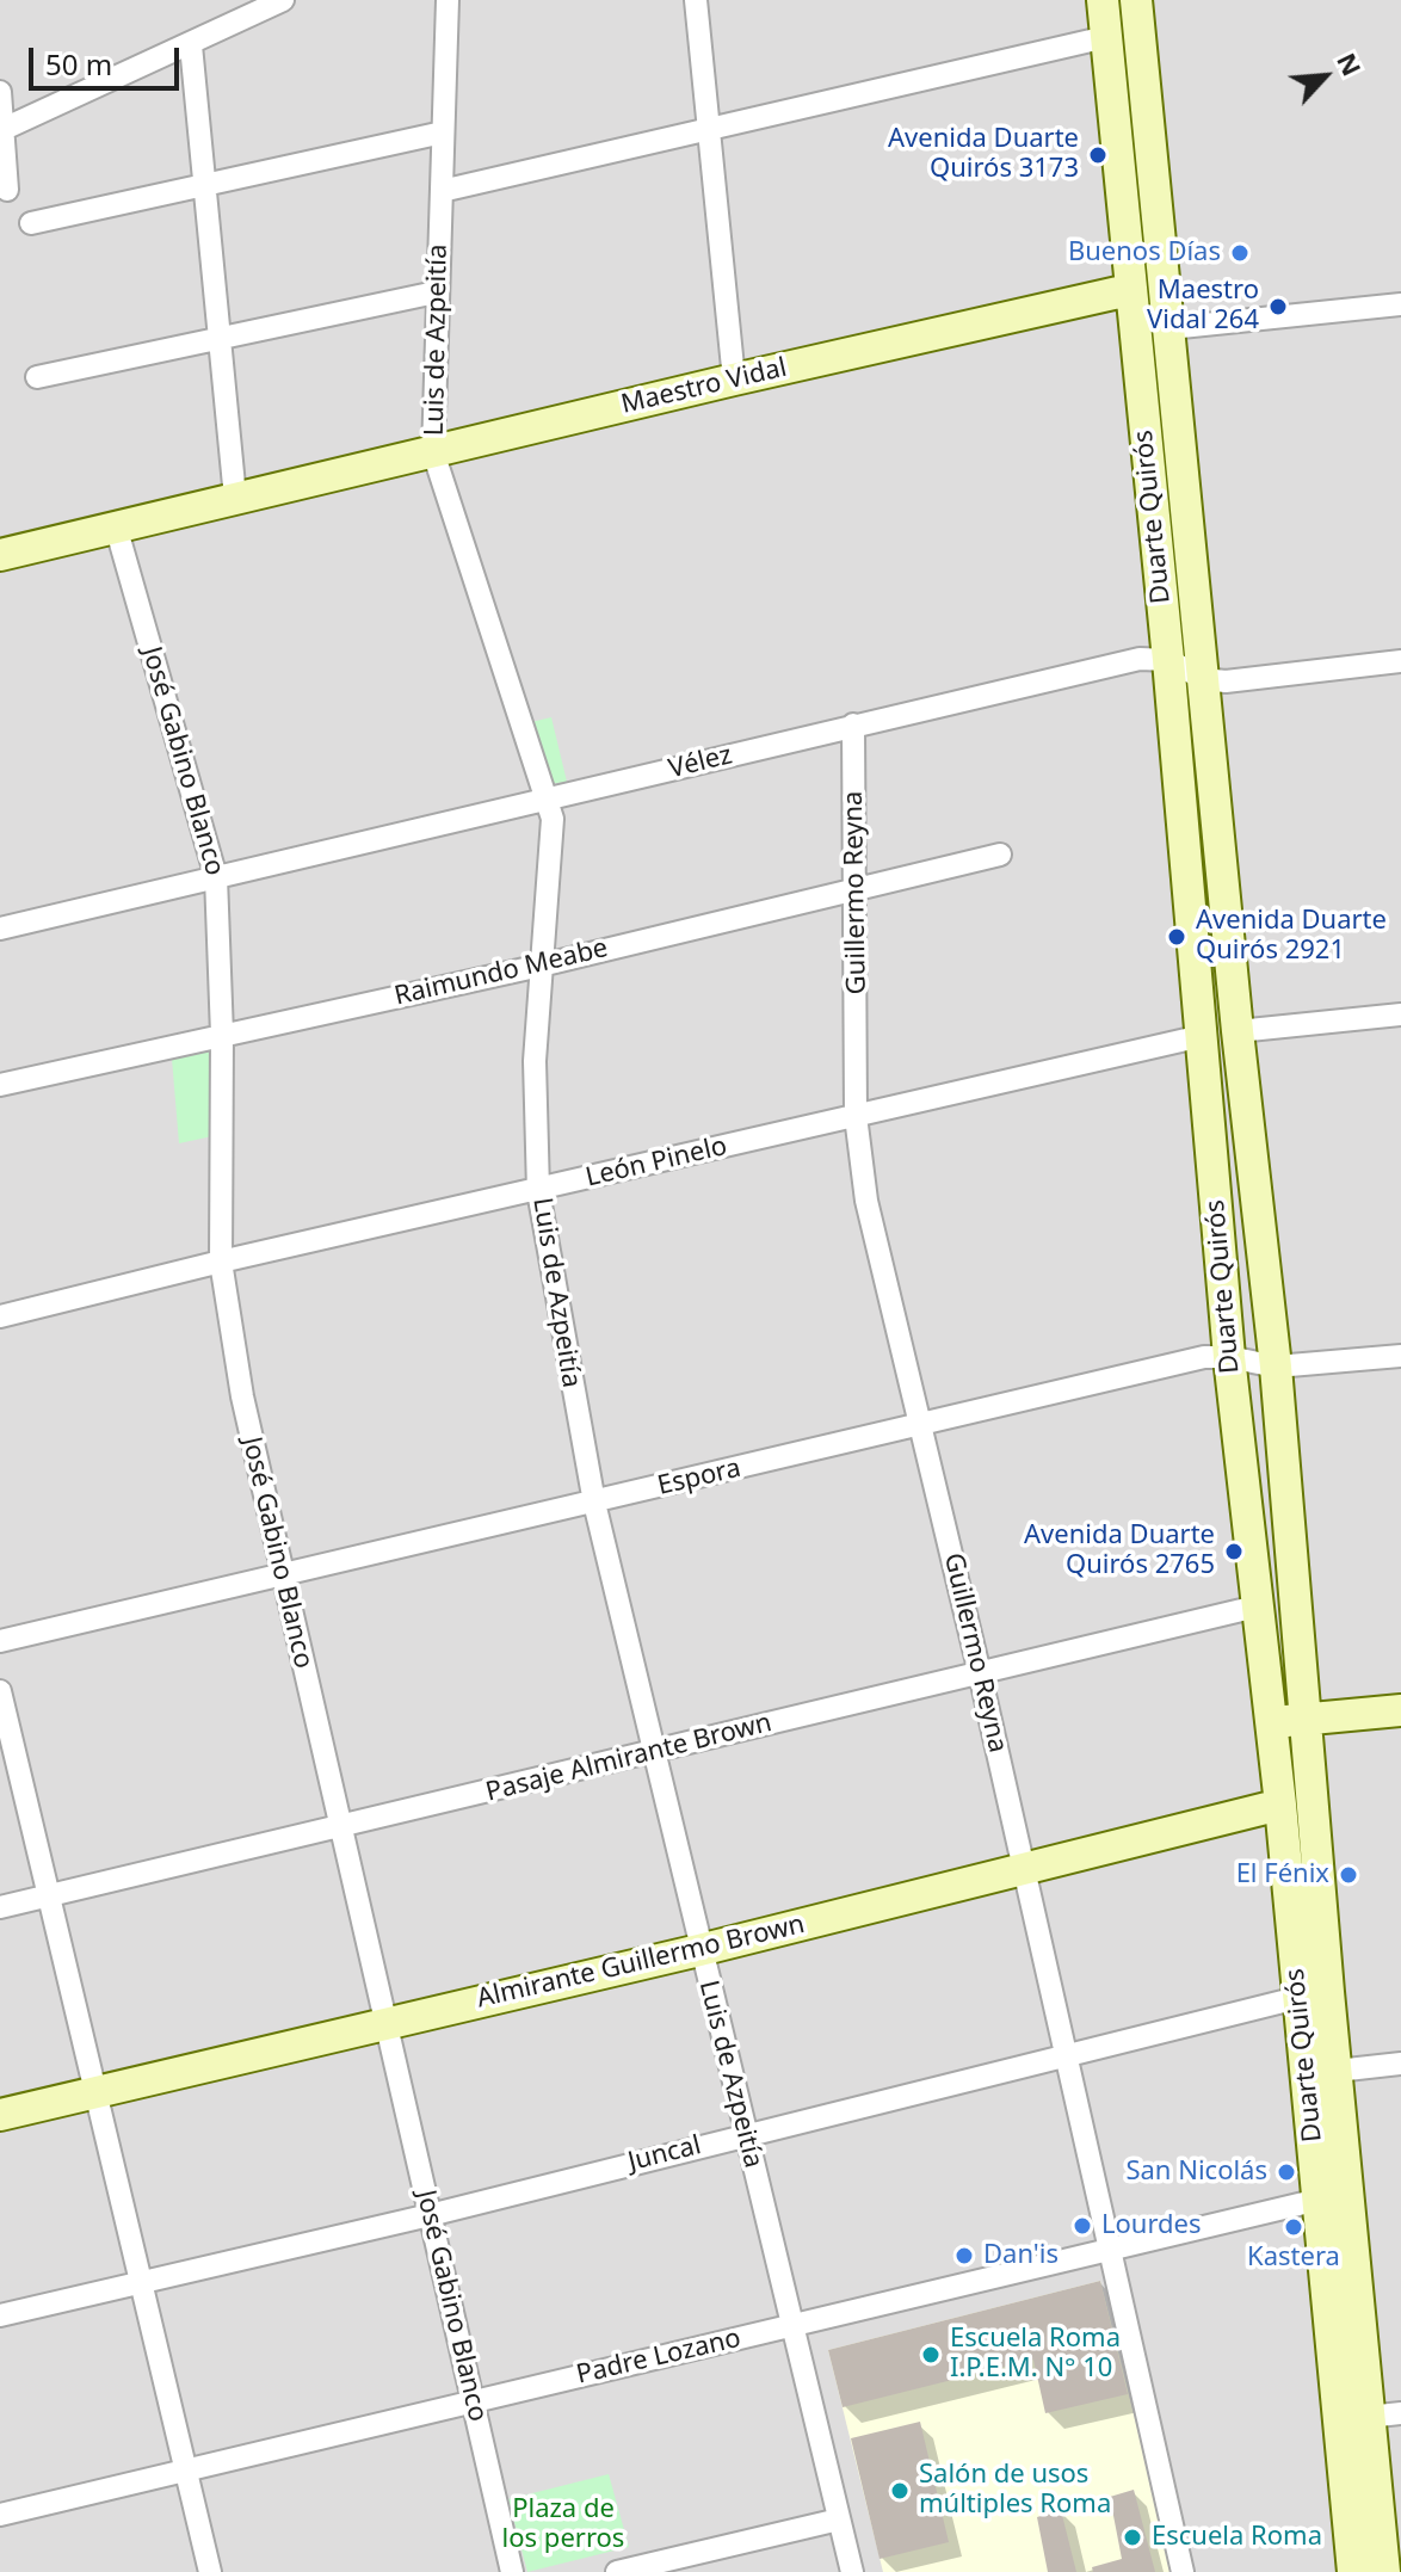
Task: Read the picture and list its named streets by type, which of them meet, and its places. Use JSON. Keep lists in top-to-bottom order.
{
  "streets": {
    "main road": ["Maestro Vidal", "Duarte Quirós", "Almirante Guillermo Brown"],
    "street": [
      "Luis de Azpeitía",
      "José Gabino Blanco",
      "Vélez",
      "Guillermo Reyna",
      "Raimundo Meabe",
      "León Pinelo",
      "Espora",
      "Pasaje Almirante Brown",
      "Juncal",
      "Padre Lozano"
    ]
  },
  "crossings": [
    ["Luis de Azpeitía", "Maestro Vidal"],
    ["Luis de Azpeitía", "Vélez"],
    ["Luis de Azpeitía", "Raimundo Meabe"],
    ["Luis de Azpeitía", "León Pinelo"],
    ["Luis de Azpeitía", "Espora"],
    ["Luis de Azpeitía", "Pasaje Almirante Brown"],
    ["Luis de Azpeitía", "Almirante Guillermo Brown"],
    ["Luis de Azpeitía", "Juncal"],
    ["Luis de Azpeitía", "Padre Lozano"],
    ["Maestro Vidal", "Duarte Quirós"],
    ["Maestro Vidal", "José Gabino Blanco"],
    ["Duarte Quirós", "Vélez"],
    ["Duarte Quirós", "León Pinelo"],
    ["Duarte Quirós", "Espora"],
    ["Duarte Quirós", "Pasaje Almirante Brown"],
    ["Duarte Quirós", "Almirante Guillermo Brown"],
    ["Duarte Quirós", "Juncal"],
    ["Duarte Quirós", "Padre Lozano"],
    ["José Gabino Blanco", "Vélez"],
    ["José Gabino Blanco", "Raimundo Meabe"],
    ["José Gabino Blanco", "León Pinelo"],
    ["José Gabino Blanco", "Espora"],
    ["José Gabino Blanco", "Pasaje Almirante Brown"],
    ["José Gabino Blanco", "Almirante Guillermo Brown"],
    ["José Gabino Blanco", "Juncal"],
    ["José Gabino Blanco", "Padre Lozano"],
    ["Vélez", "Guillermo Reyna"],
    ["Guillermo Reyna", "Raimundo Meabe"],
    ["Guillermo Reyna", "León Pinelo"],
    ["Guillermo Reyna", "Espora"],
    ["Guillermo Reyna", "Pasaje Almirante Brown"],
    ["Guillermo Reyna", "Almirante Guillermo Brown"],
    ["Guillermo Reyna", "Juncal"],
    ["Guillermo Reyna", "Padre Lozano"]
  ],
  "parks": ["Plaza de los perros"],
  "places": [
    "Avenida Duarte Quirós 3173",
    "Buenos Días",
    "Maestro Vidal 264",
    "Avenida Duarte Quirós 2921",
    "Avenida Duarte Quirós 2765",
    "El Fénix",
    "San Nicolás",
    "Lourdes",
    "Kastera",
    "Dan'is",
    "Escuela Roma I.P.E.M. N° 10",
    "Salón de usos múltiples Roma",
    "Escuela Roma"
  ],
  "scale_bar": "50 m",
  "north": "top right"
}
